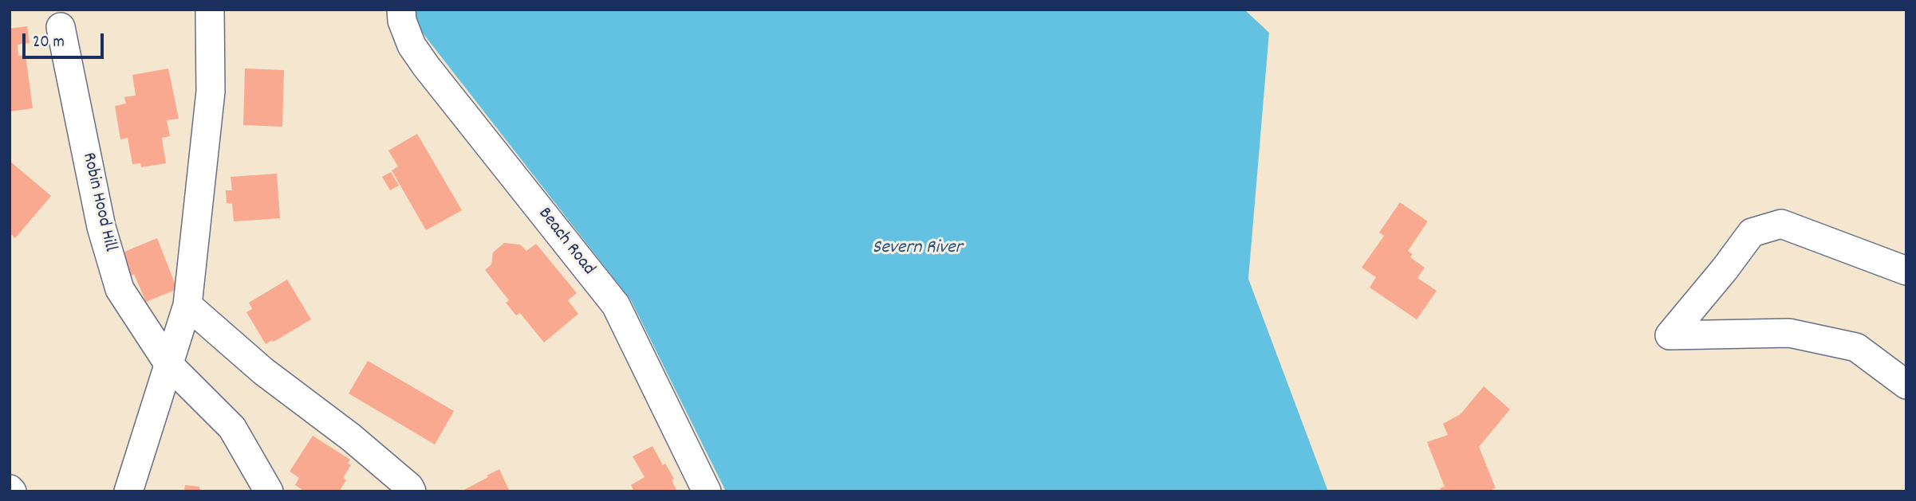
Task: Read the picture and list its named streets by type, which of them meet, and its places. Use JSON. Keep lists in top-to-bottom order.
{
  "streets": {
    "street": ["Robin Hood Hill", "Beach Road"]
  },
  "water": ["Severn River"],
  "scale_bar": "20 m"
}
